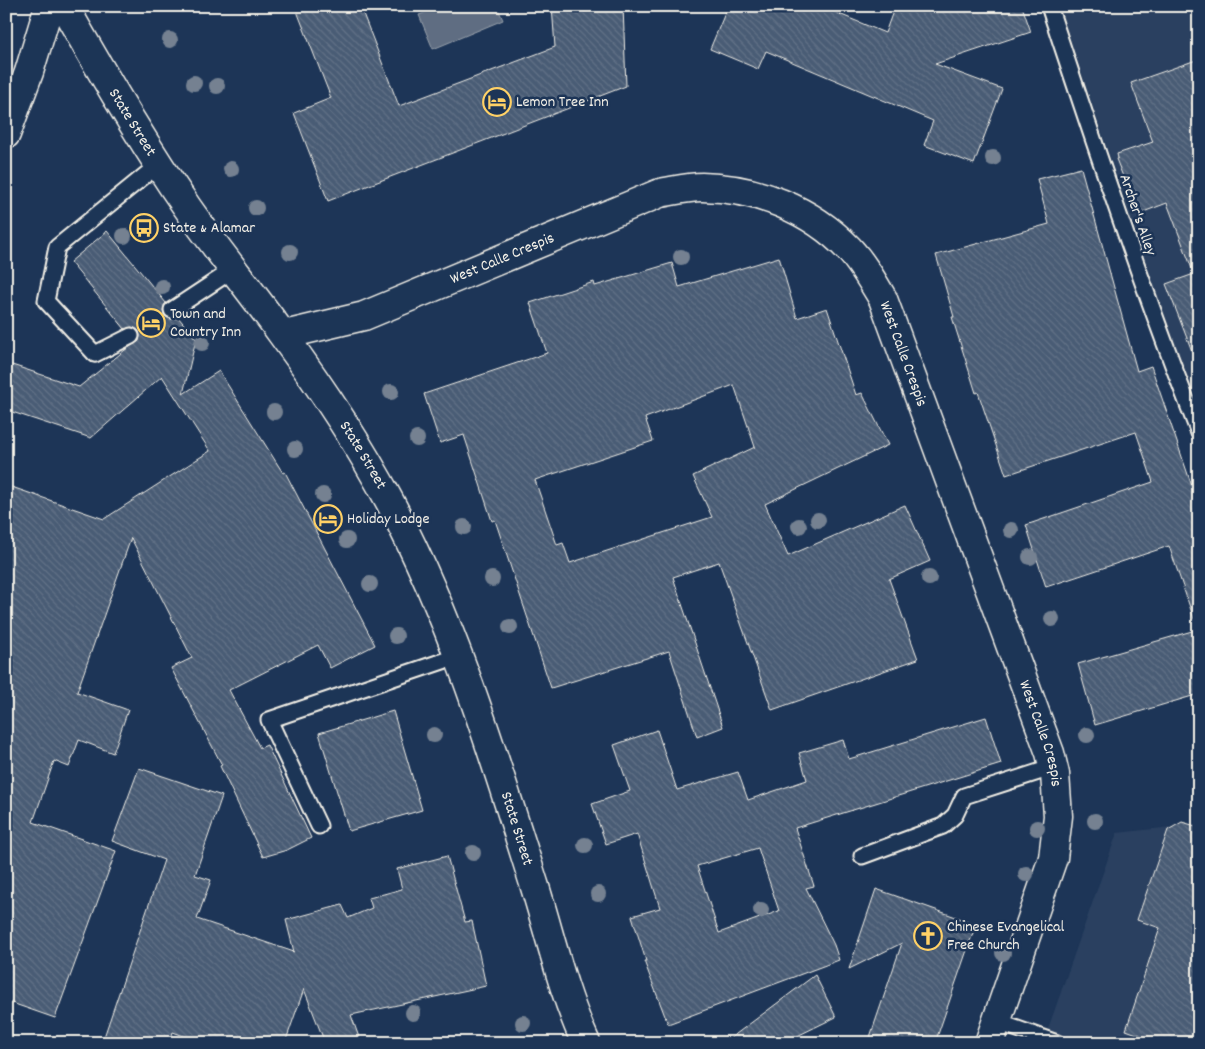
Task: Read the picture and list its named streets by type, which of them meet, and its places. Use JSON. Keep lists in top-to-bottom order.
{
  "streets": {
    "street": ["State Street", "West Calle Crespis"],
    "lane": ["Archer's Alley"]
  },
  "crossings": [
    ["State Street", "West Calle Crespis"]
  ],
  "places": {
    "hotel": ["Lemon Tree Inn", "Town and Country Inn", "Holiday Lodge"],
    "bus stop": ["State & Alamar"],
    "church": ["Chinese Evangelical Free Church"]
  }
}
